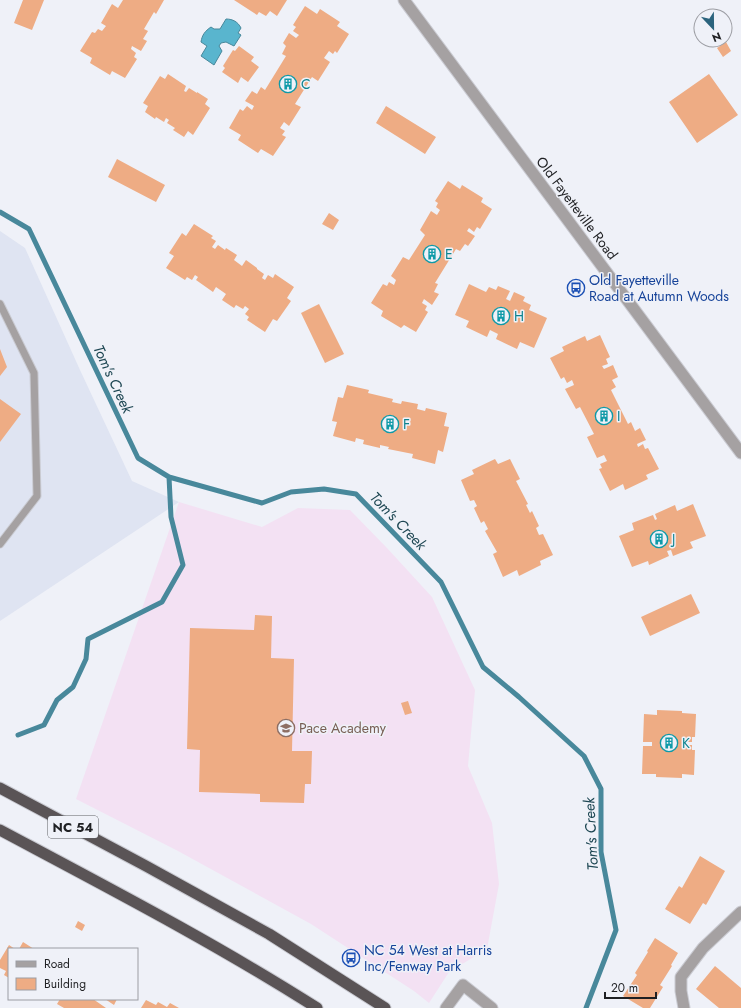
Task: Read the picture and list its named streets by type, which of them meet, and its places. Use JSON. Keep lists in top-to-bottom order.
{
  "streets": {
    "highway": ["NC 54"],
    "street": ["Old Fayetteville Road"]
  },
  "water": ["Tom's Creek"],
  "places": {
    "building": [
      "C",
      "E",
      "H",
      "I",
      "F",
      "J",
      "K"
    ],
    "bus stop": ["Old Fayetteville Road at Autumn Woods", "NC 54 West at Harris Inc/Fenway Park"],
    "school or university": ["Pace Academy"]
  },
  "legend": ["Road", "Building"],
  "scale_bar": "20 m",
  "north": "bottom"
}
